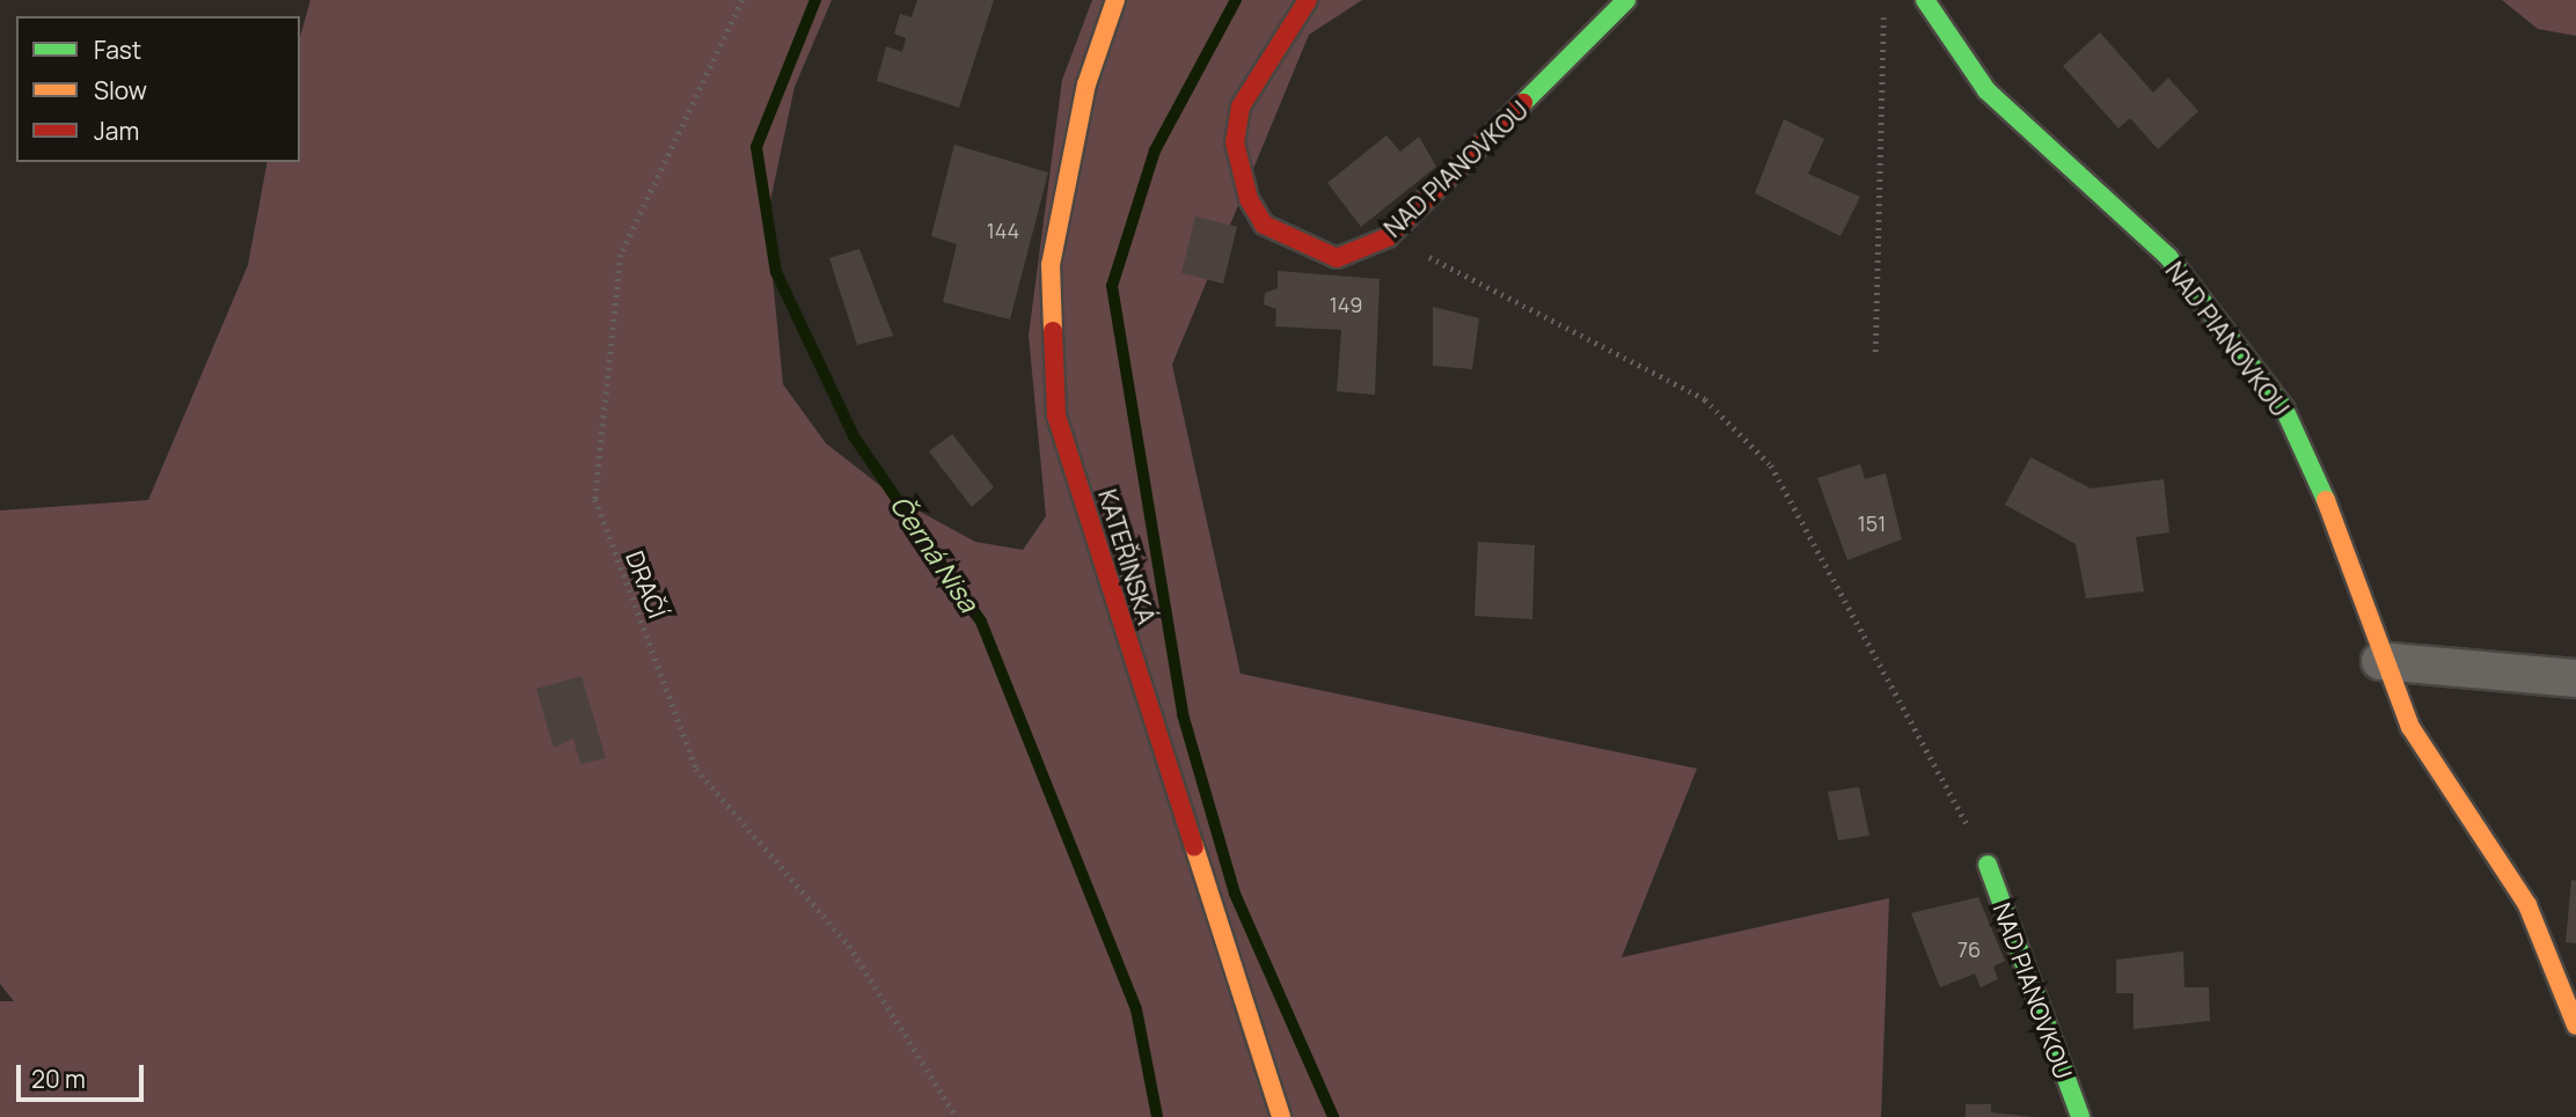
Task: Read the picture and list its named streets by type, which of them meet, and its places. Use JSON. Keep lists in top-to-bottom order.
{
  "streets": {
    "street": ["NAD PIANOVKOU", "KATEŘINSKÁ"],
    "path": ["DRAČÍ"]
  },
  "water": ["Černá Nisa"],
  "house_numbers": [
    "144",
    "149",
    "151",
    "76"
  ],
  "legend": ["Fast", "Slow", "Jam"],
  "scale_bar": "20 m"
}
